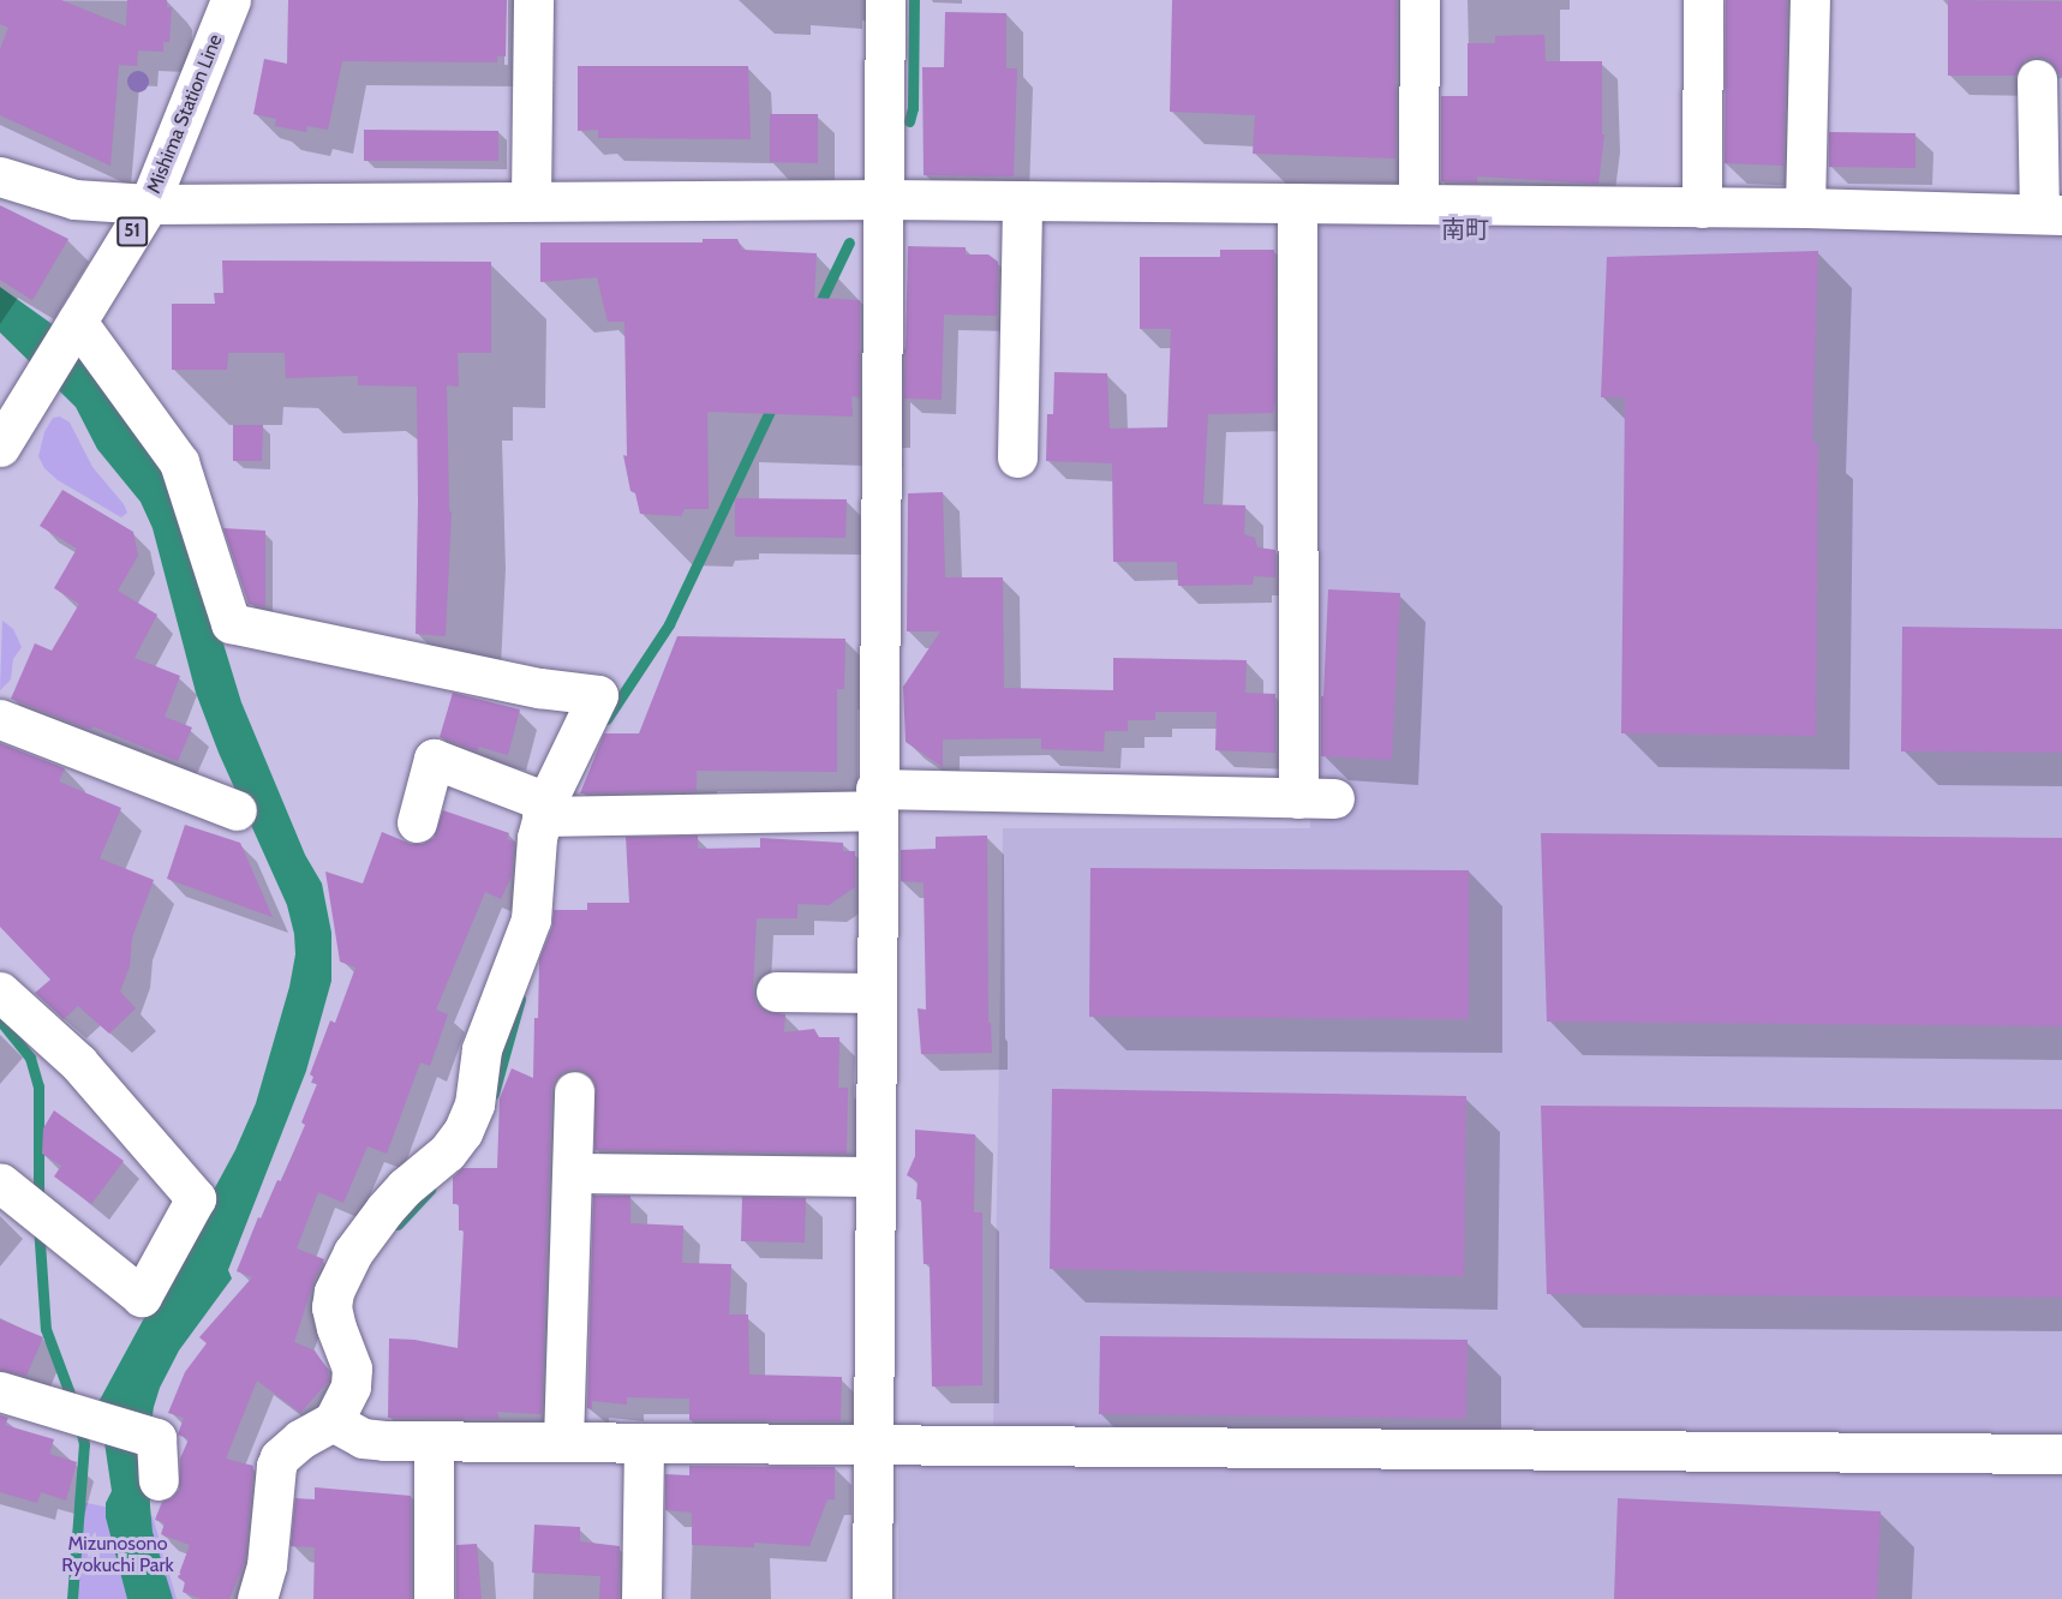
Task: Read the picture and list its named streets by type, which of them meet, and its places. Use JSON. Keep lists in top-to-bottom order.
{
  "streets": {
    "street": ["Mishima Station Line", "51"]
  },
  "districts": ["南町"],
  "parks": ["Mizunosono Ryokuchi Park"]
}
